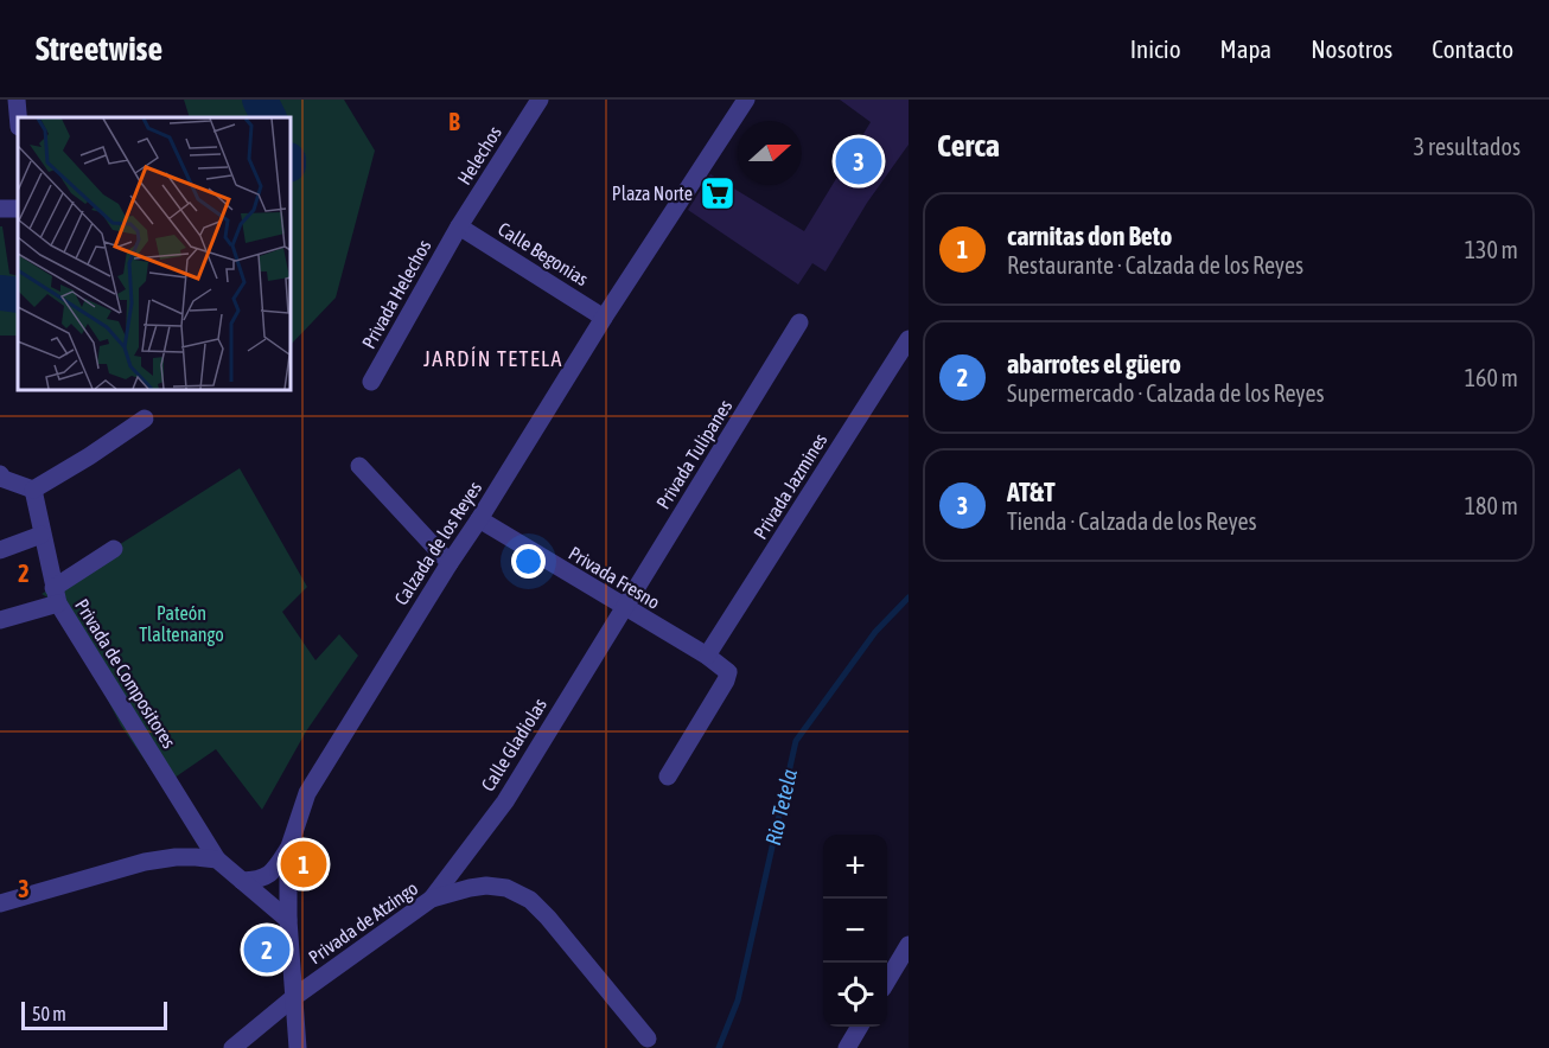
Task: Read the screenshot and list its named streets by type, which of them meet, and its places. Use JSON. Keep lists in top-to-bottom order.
{
  "streets": {
    "street": [
      "Helechos",
      "Calle Begonias",
      "Privada Helechos",
      "Privada Tulipanes",
      "Privada Jazmines",
      "Calzada de los Reyes",
      "Privada Fresno",
      "Privada de Compositores",
      "Calle Gladiolas",
      "Privada de Atzingo"
    ]
  },
  "crossings": [
    ["Helechos", "Calle Begonias"],
    ["Helechos", "Privada Helechos"],
    ["Calle Begonias", "Privada Helechos"],
    ["Calle Begonias", "Calzada de los Reyes"],
    ["Privada Tulipanes", "Privada Fresno"],
    ["Privada Tulipanes", "Calle Gladiolas"],
    ["Privada Jazmines", "Privada Fresno"],
    ["Calzada de los Reyes", "Privada Fresno"],
    ["Calzada de los Reyes", "Privada de Compositores"],
    ["Calzada de los Reyes", "Privada de Atzingo"],
    ["Privada Fresno", "Calle Gladiolas"],
    ["Calle Gladiolas", "Privada de Atzingo"]
  ],
  "districts": ["JARDÍN TETELA"],
  "water": ["Rio Tetela"],
  "parks": ["Pateón Tlaltenango"],
  "places": {
    "supermarket": ["Plaza Norte"]
  },
  "scale_bar": "50 m",
  "north": "right",
  "page": {
    "header": "Streetwise",
    "nav": [
      "Inicio",
      "Mapa",
      "Nosotros",
      "Contacto"
    ],
    "heading": ["Cerca", "3 resultados"],
    "pins": ["3", "1", "2"],
    "list": [
      {
        "mark": "1",
        "name": "carnitas don Beto",
        "note": "Restaurante · Calzada de los Reyes",
        "value": "130 m"
      },
      {
        "mark": "2",
        "name": "abarrotes el güero",
        "note": "Supermercado · Calzada de los Reyes",
        "value": "160 m"
      },
      {
        "mark": "3",
        "name": "AT&T",
        "note": "Tienda · Calzada de los Reyes",
        "value": "180 m"
      }
    ],
    "map_buttons": ["+", "−"],
    "scale": "50 m"
  },
  "grid": {
    "columns": ["B"],
    "rows": ["2", "3"]
  }
}
